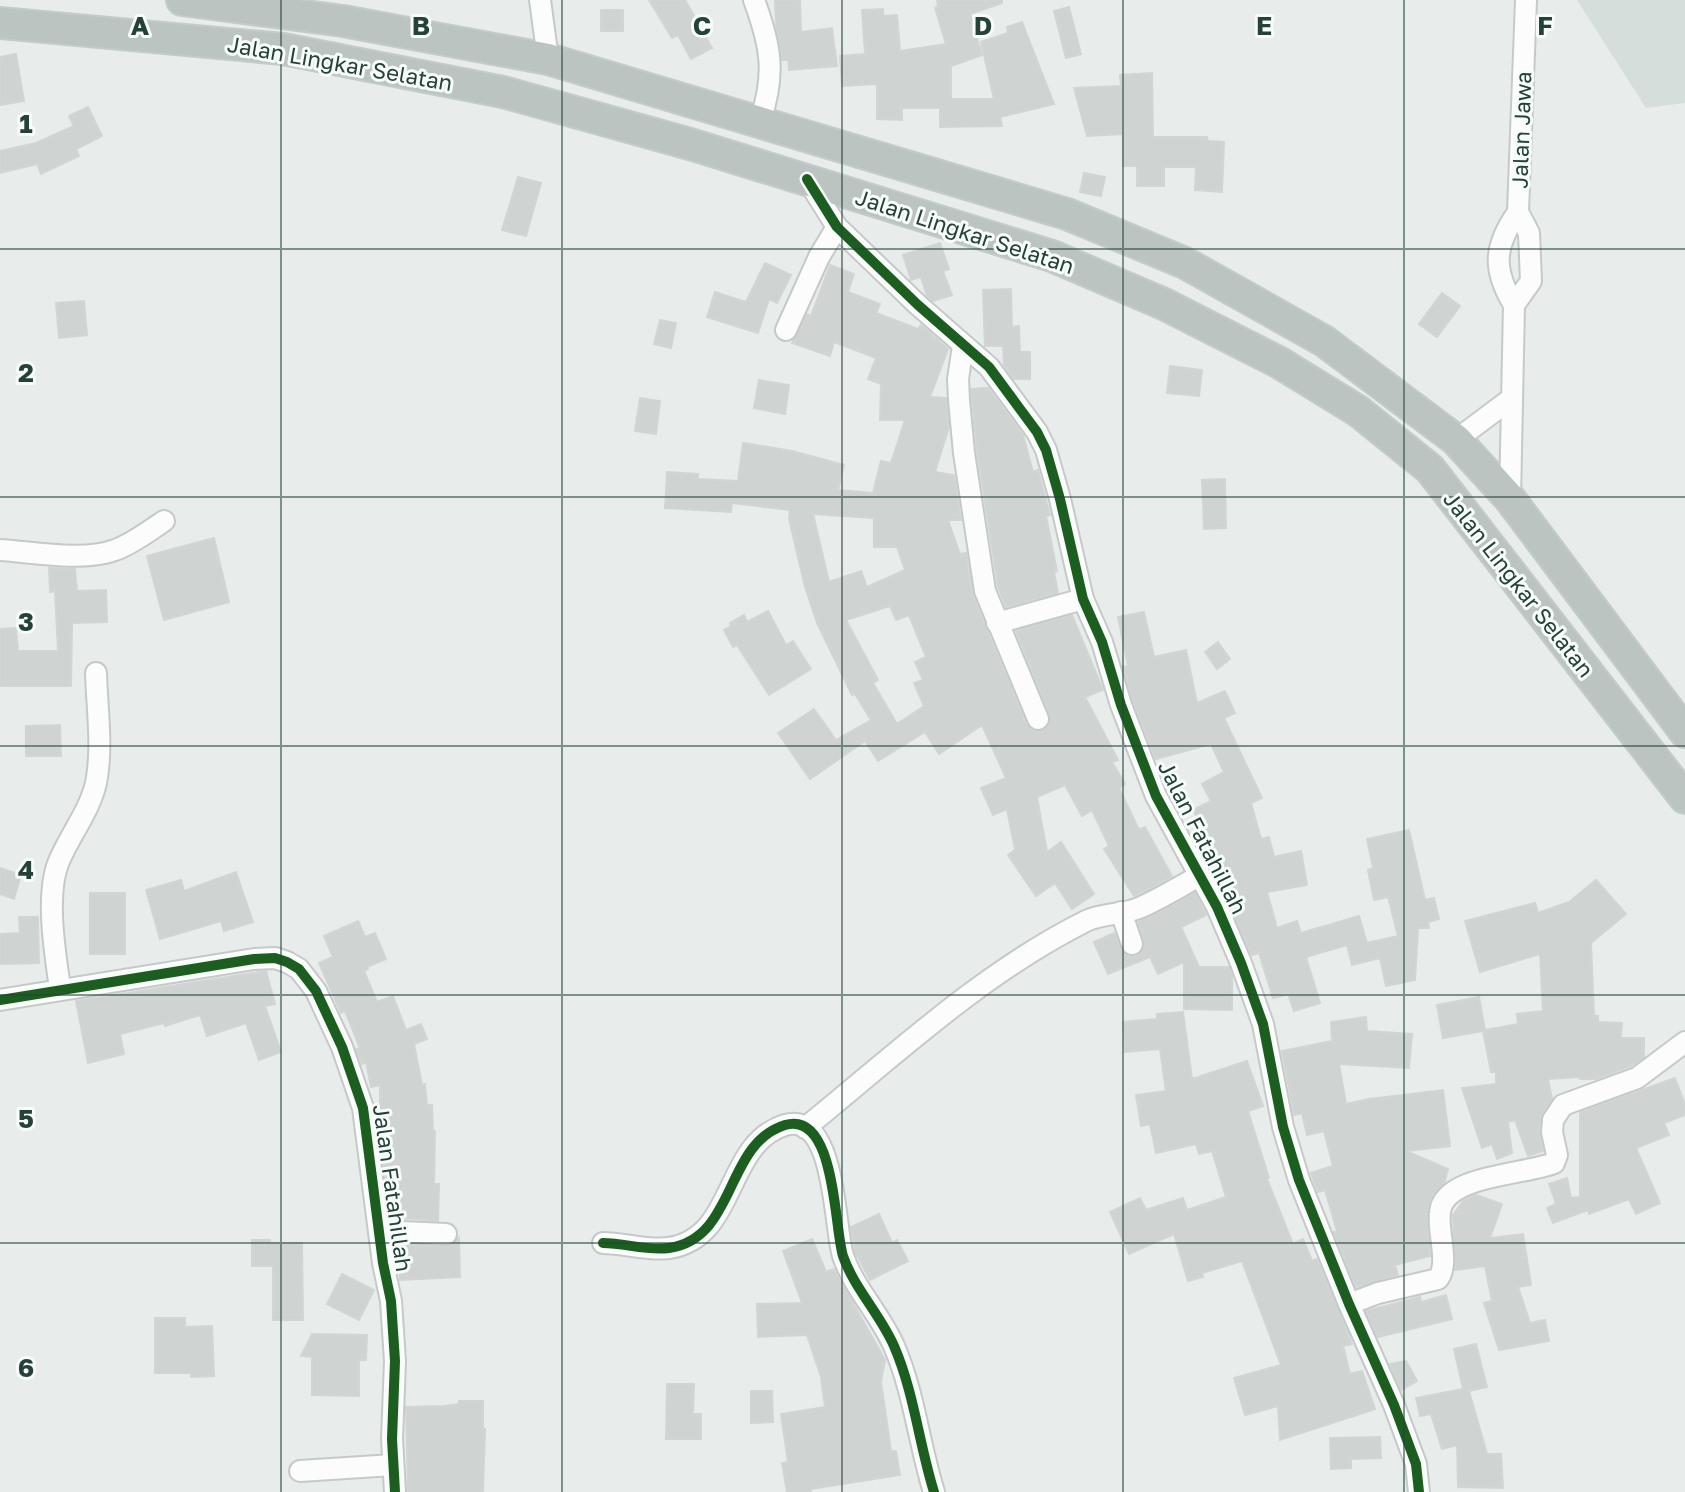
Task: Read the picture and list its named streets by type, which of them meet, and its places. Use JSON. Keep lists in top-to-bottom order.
{
  "streets": {
    "highway": ["Jalan Lingkar Selatan"],
    "street": ["Jalan Jawa", "Jalan Fatahillah"]
  },
  "crossings": [
    ["Jalan Lingkar Selatan", "Jalan Jawa"],
    ["Jalan Lingkar Selatan", "Jalan Fatahillah"]
  ],
  "grid": {
    "columns": [
      "A",
      "B",
      "C",
      "D",
      "E",
      "F"
    ],
    "rows": [
      "1",
      "2",
      "3",
      "4",
      "5",
      "6"
    ]
  }
}
